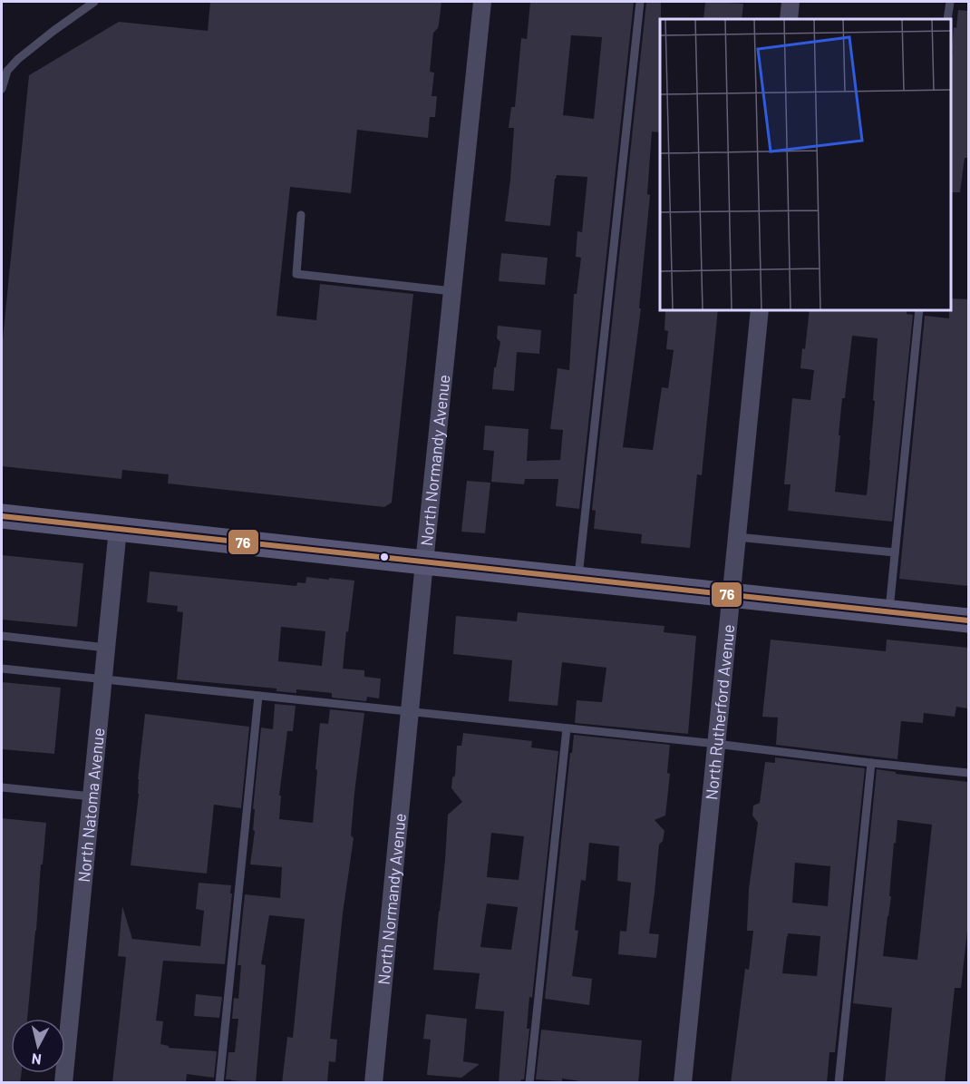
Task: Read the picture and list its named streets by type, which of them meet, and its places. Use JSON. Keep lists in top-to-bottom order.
{
  "streets": {
    "street": ["North Normandy Avenue", "North Rutherford Avenue", "North Natoma Avenue"]
  },
  "lines": ["transit line 76"],
  "north": "bottom"
}
